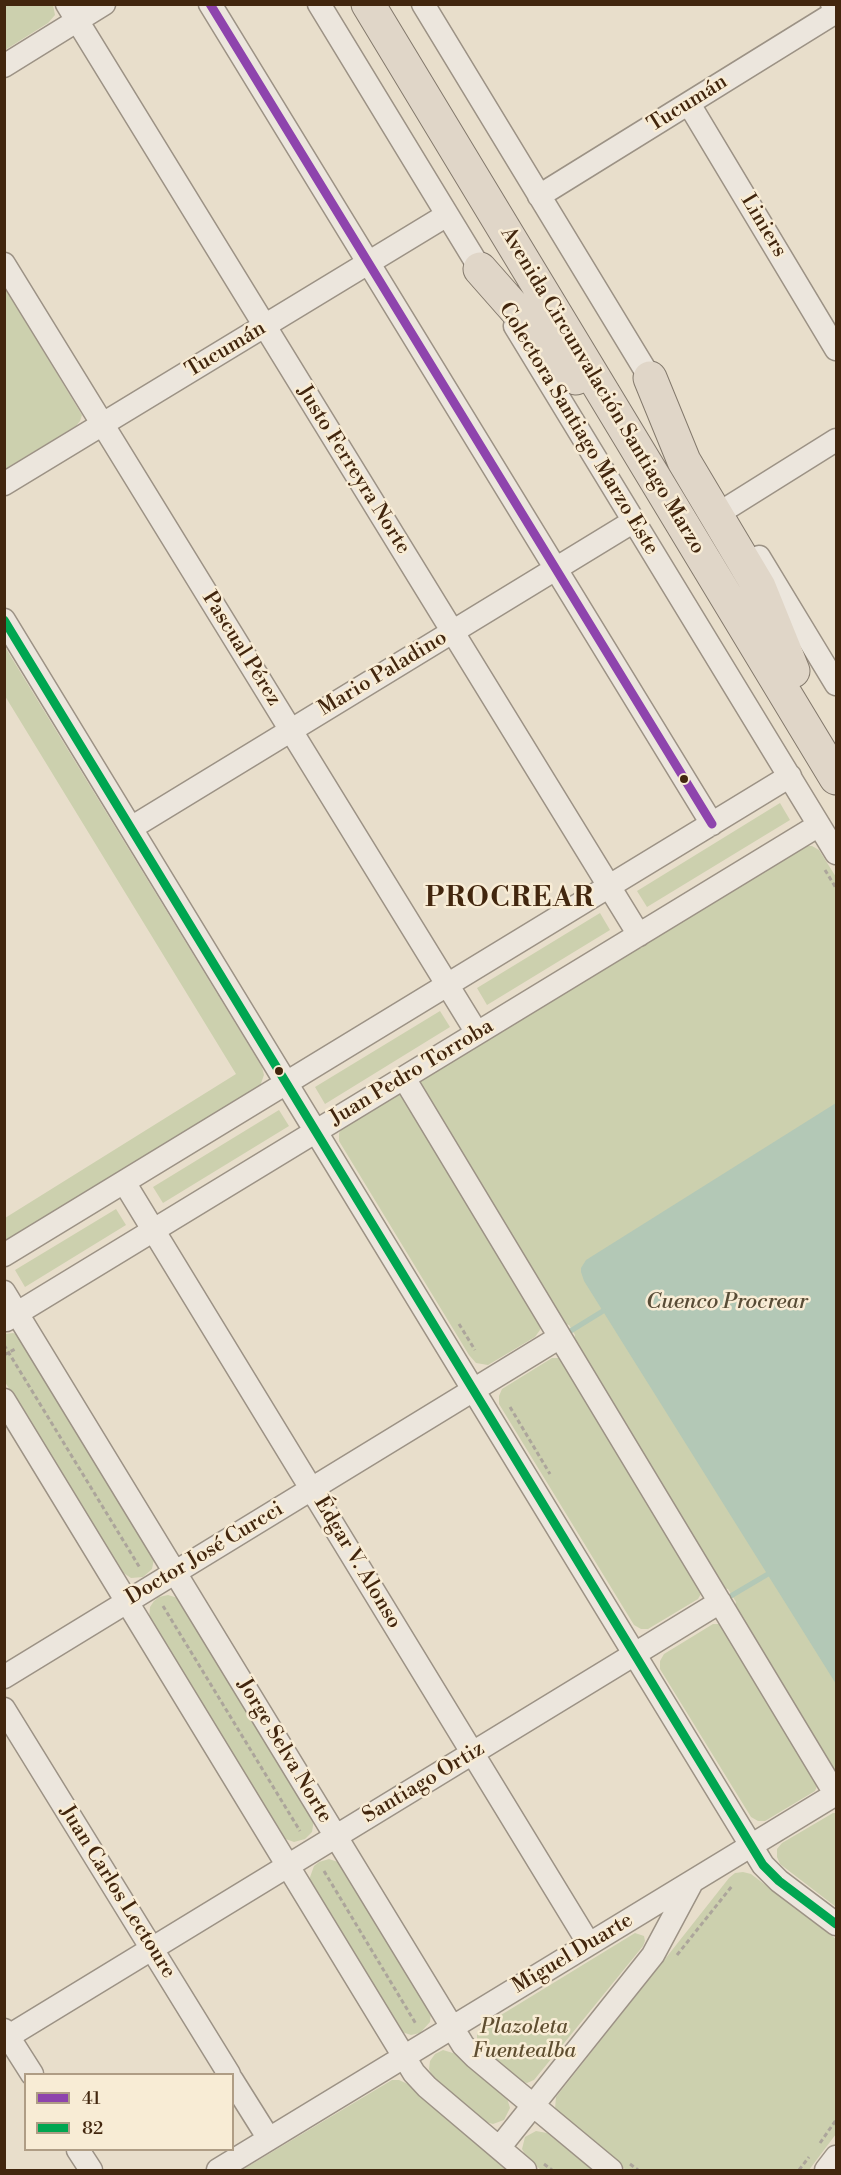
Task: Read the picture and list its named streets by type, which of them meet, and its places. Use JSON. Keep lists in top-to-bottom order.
{
  "streets": {
    "highway": ["Avenida Circunvalación Santiago Marzo"],
    "street": [
      "Tucumán",
      "Liniers",
      "Colectora Santiago Marzo Este",
      "Justo Ferreyra Norte",
      "Pascual Pérez",
      "Mario Paladino",
      "Juan Pedro Torroba",
      "Doctor José Curcci",
      "Édgar V. Alonso",
      "Jorge Selva Norte",
      "Santiago Ortiz",
      "Juan Carlos Lectoure",
      "Miguel Duarte"
    ]
  },
  "crossings": [
    ["Tucumán", "Liniers"],
    ["Tucumán", "Colectora Santiago Marzo Este"],
    ["Tucumán", "Justo Ferreyra Norte"],
    ["Tucumán", "Pascual Pérez"],
    ["Colectora Santiago Marzo Este", "Mario Paladino"],
    ["Colectora Santiago Marzo Este", "Juan Pedro Torroba"],
    ["Justo Ferreyra Norte", "Mario Paladino"],
    ["Justo Ferreyra Norte", "Juan Pedro Torroba"],
    ["Pascual Pérez", "Mario Paladino"],
    ["Pascual Pérez", "Juan Pedro Torroba"],
    ["Juan Pedro Torroba", "Édgar V. Alonso"],
    ["Juan Pedro Torroba", "Jorge Selva Norte"],
    ["Doctor José Curcci", "Édgar V. Alonso"],
    ["Doctor José Curcci", "Jorge Selva Norte"],
    ["Édgar V. Alonso", "Santiago Ortiz"],
    ["Édgar V. Alonso", "Miguel Duarte"],
    ["Jorge Selva Norte", "Santiago Ortiz"],
    ["Jorge Selva Norte", "Miguel Duarte"],
    ["Santiago Ortiz", "Juan Carlos Lectoure"]
  ],
  "districts": ["PROCREAR"],
  "water": ["Cuenco Procrear"],
  "parks": ["Plazoleta Fuentealba"],
  "lines": ["transit line 41", "transit line 82"],
  "legend": ["41", "82"]
}
